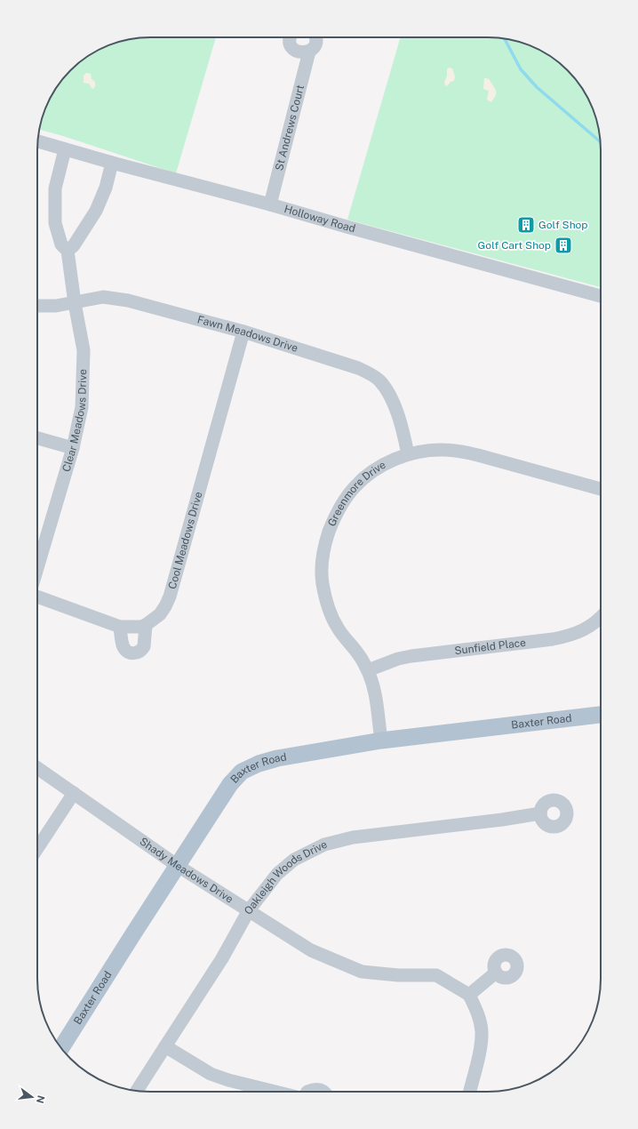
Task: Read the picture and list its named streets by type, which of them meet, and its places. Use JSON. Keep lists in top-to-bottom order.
{
  "streets": {
    "main road": ["Baxter Road"],
    "street": [
      "St Andrews Court",
      "Holloway Road",
      "Fawn Meadows Drive",
      "Clear Meadows Drive",
      "Greenmore Drive",
      "Cool Meadows Drive",
      "Sunfield Place",
      "Shady Meadows Drive",
      "Oakleigh Woods Drive"
    ]
  },
  "crossings": [
    ["St Andrews Court", "Holloway Road"],
    ["Holloway Road", "Clear Meadows Drive"],
    ["Fawn Meadows Drive", "Clear Meadows Drive"],
    ["Fawn Meadows Drive", "Greenmore Drive"],
    ["Fawn Meadows Drive", "Cool Meadows Drive"],
    ["Greenmore Drive", "Sunfield Place"],
    ["Greenmore Drive", "Baxter Road"],
    ["Baxter Road", "Shady Meadows Drive"],
    ["Shady Meadows Drive", "Oakleigh Woods Drive"]
  ],
  "places": {
    "building": ["Golf Shop", "Golf Cart Shop"]
  },
  "north": "right"
}
